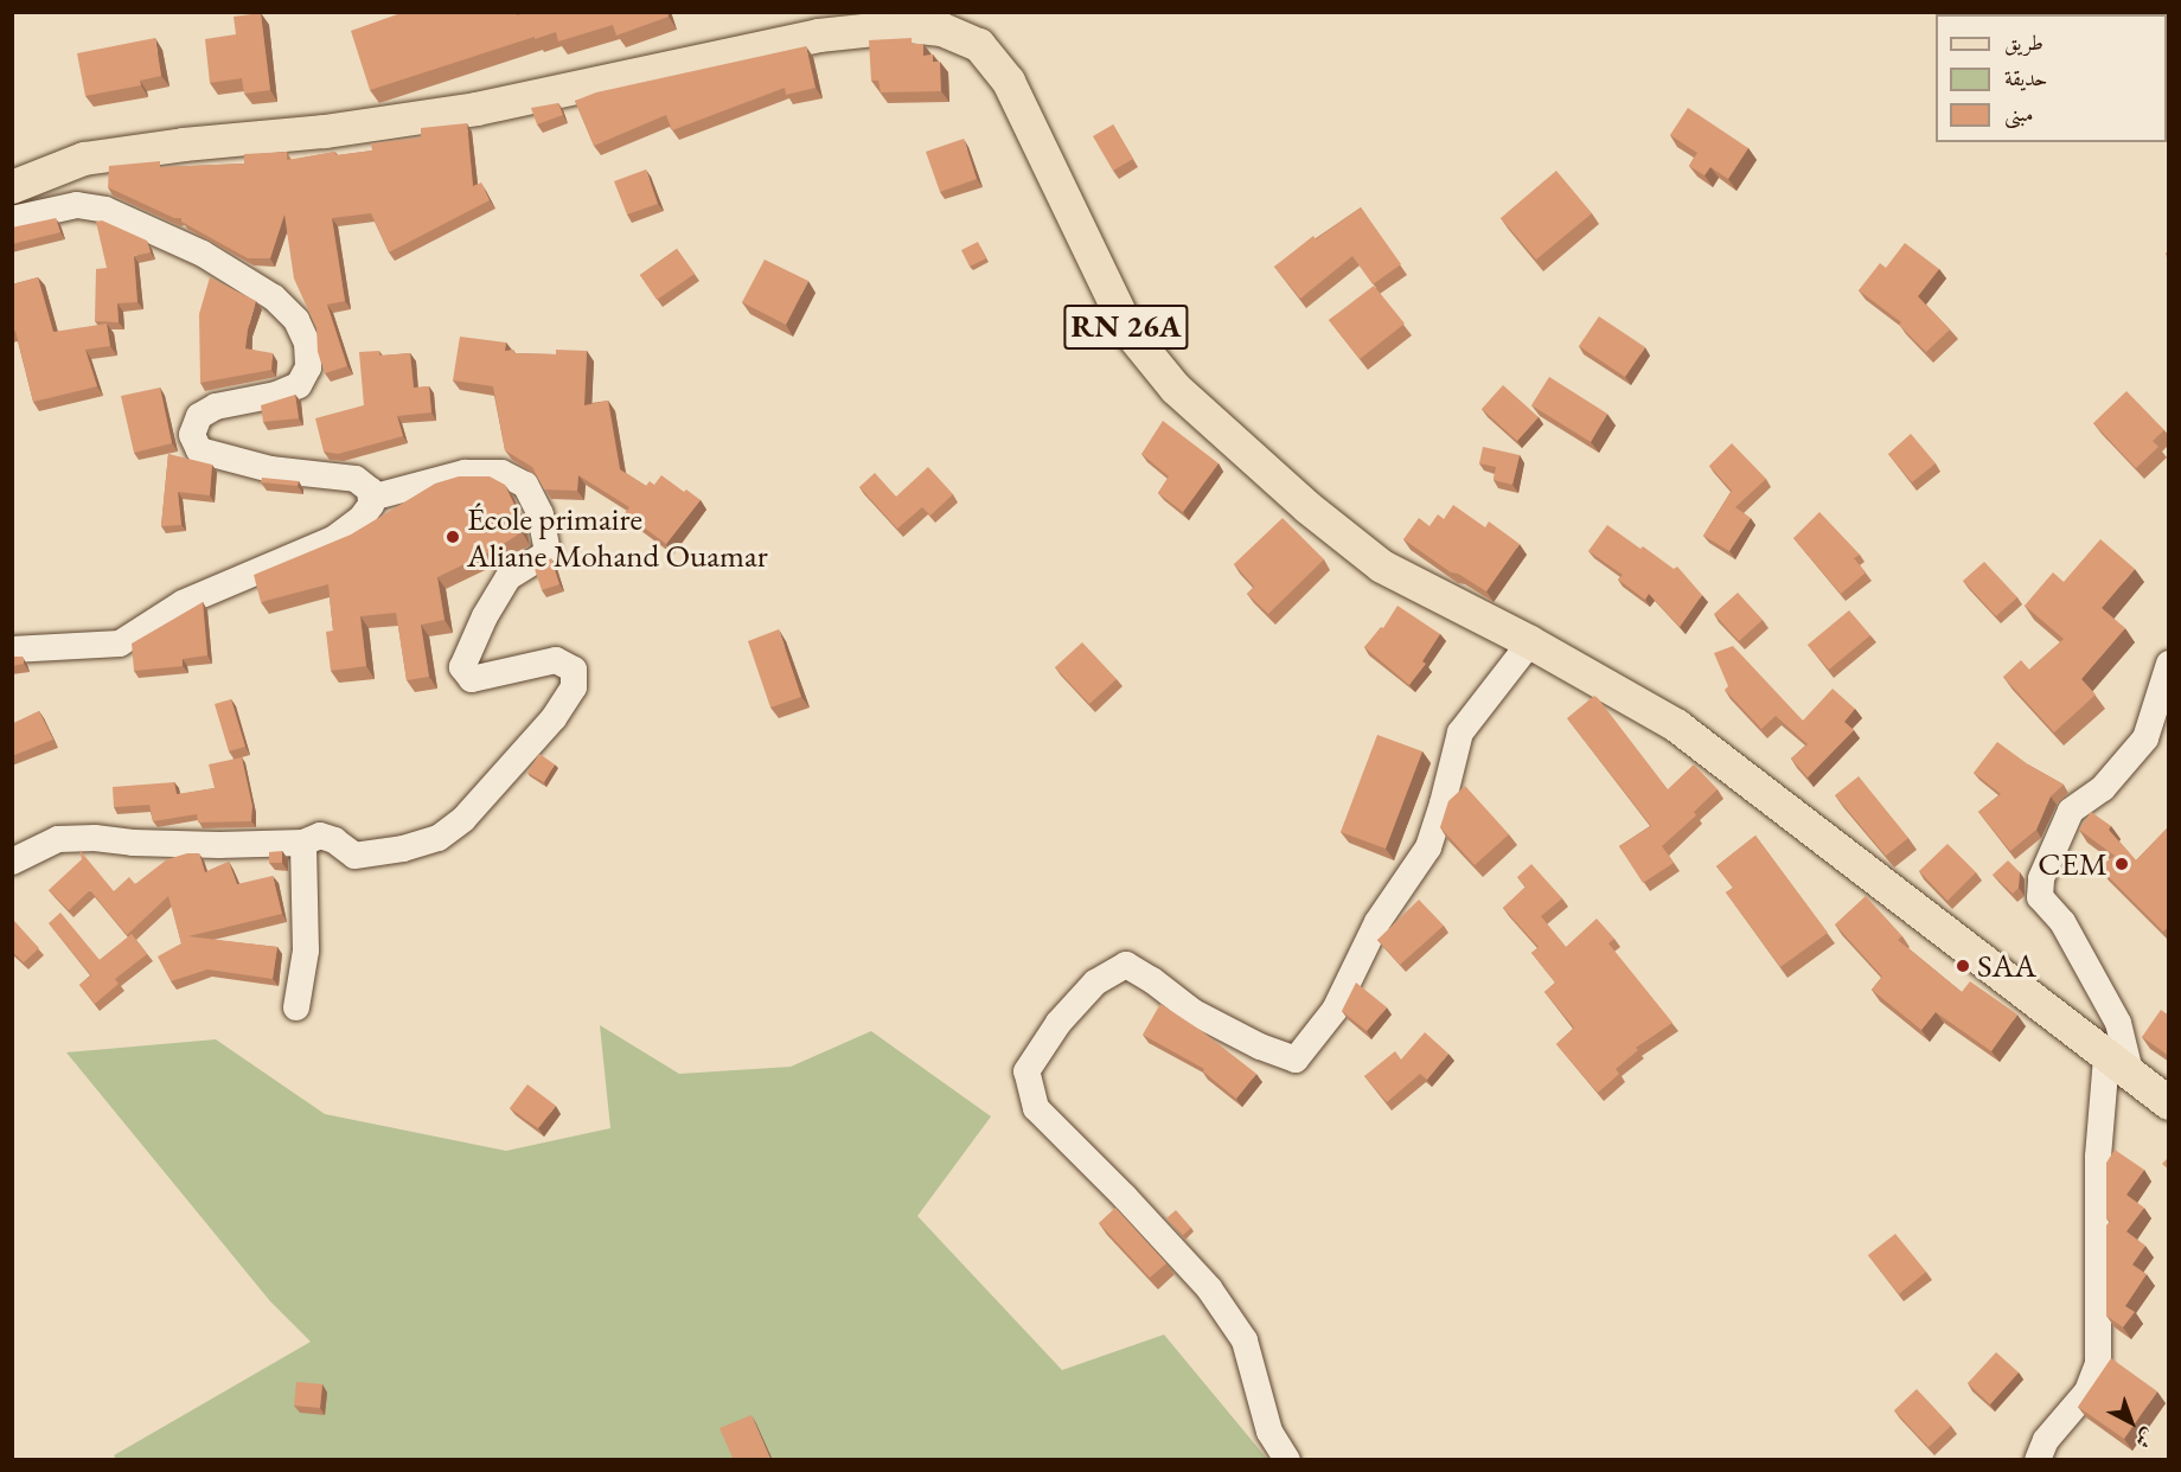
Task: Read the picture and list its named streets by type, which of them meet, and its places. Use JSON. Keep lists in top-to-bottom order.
{
  "streets": {
    "main road": ["RN 26A"]
  },
  "places": ["École primaire Aliane Mohand Ouamar", "CEM", "SAA"],
  "legend": ["طريق", "حديقة", "مبنى"],
  "north": "bottom right"
}
